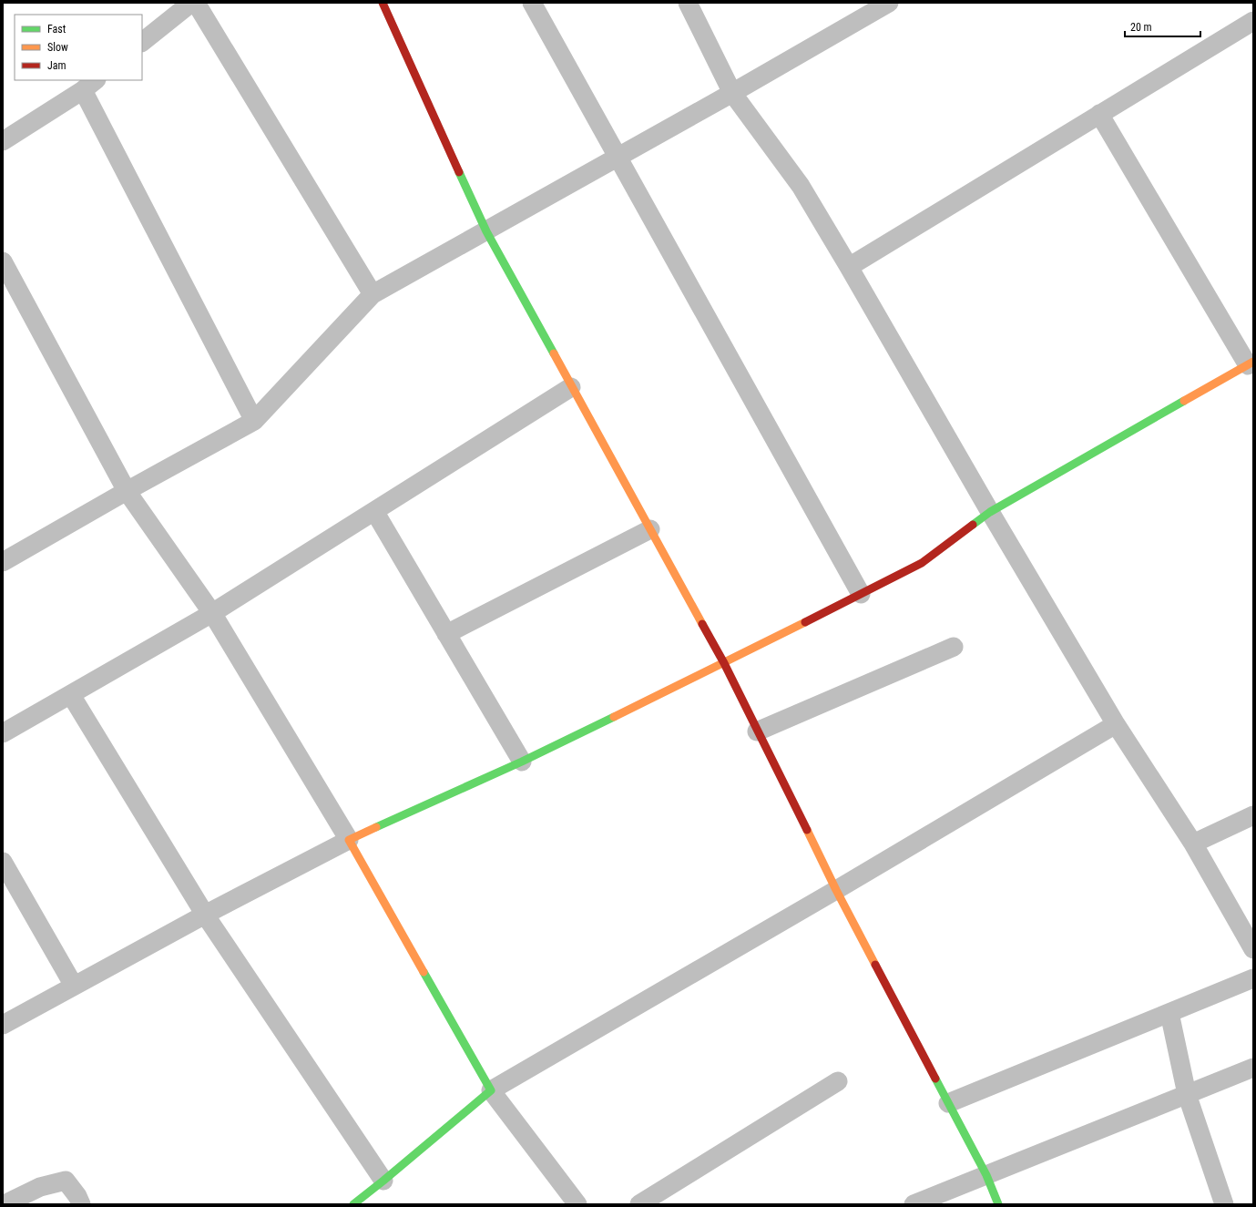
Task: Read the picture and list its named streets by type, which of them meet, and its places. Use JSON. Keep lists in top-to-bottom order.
{
  "legend": ["Fast", "Slow", "Jam"],
  "scale_bar": "20 m"
}
